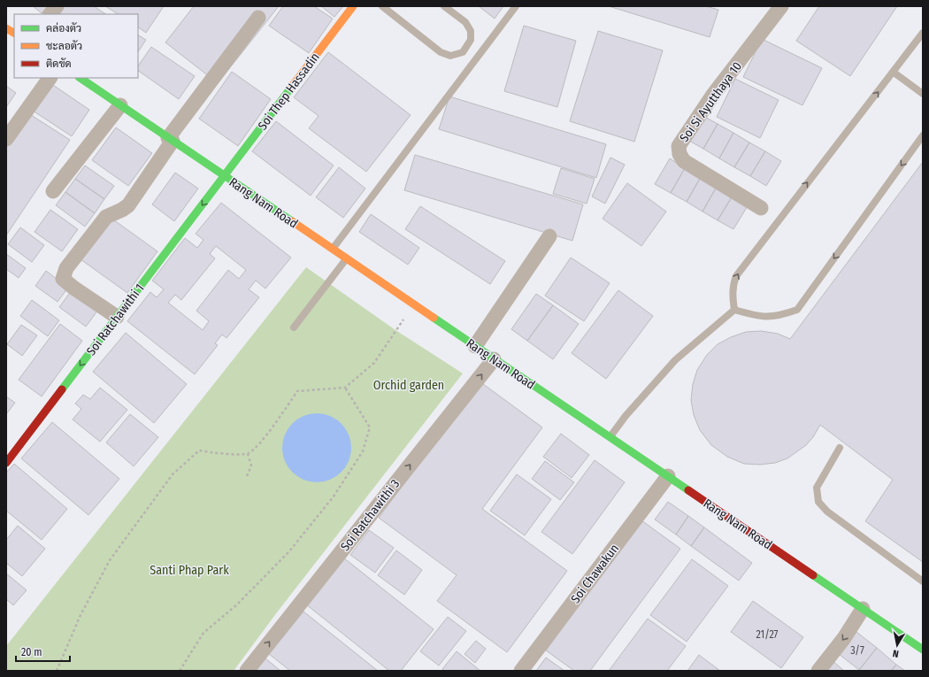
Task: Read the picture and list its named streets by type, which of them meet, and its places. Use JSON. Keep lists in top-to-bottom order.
{
  "streets": {
    "street": [
      "Soi Thep Hassadin",
      "Soi Si Ayutthaya 10",
      "Rang Nam Road",
      "Soi Ratchawithi 1",
      "Soi Ratchawithi 3",
      "Soi Chawakun"
    ]
  },
  "crossings": [
    ["Soi Thep Hassadin", "Rang Nam Road"],
    ["Soi Thep Hassadin", "Soi Ratchawithi 1"],
    ["Rang Nam Road", "Soi Ratchawithi 1"],
    ["Rang Nam Road", "Soi Ratchawithi 3"],
    ["Rang Nam Road", "Soi Chawakun"]
  ],
  "one_way": ["Soi Ratchawithi 1", "Soi Ratchawithi 3"],
  "parks": ["Orchid garden", "Santi Phap Park"],
  "house_numbers": ["21/27", "3/7"],
  "legend": ["คล่องตัว", "ชะลอตัว", "ติดขัด"],
  "scale_bar": "20 m",
  "north": "bottom"
}
